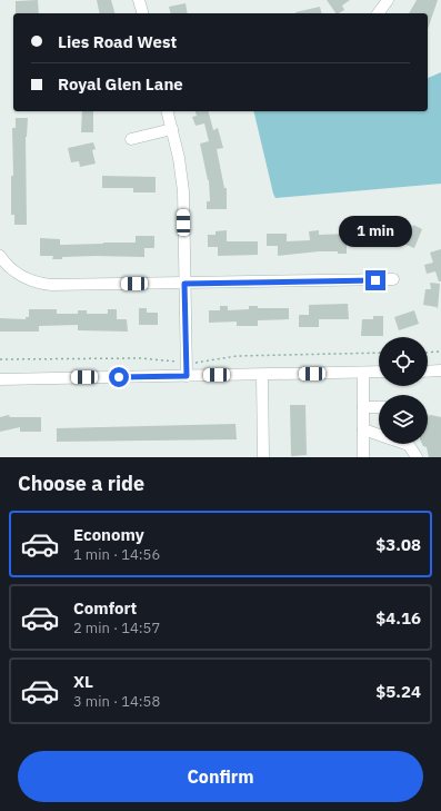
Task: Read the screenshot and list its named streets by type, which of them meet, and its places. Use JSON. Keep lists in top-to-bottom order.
{
  "page": {
    "banner": ["Lies Road West", "Royal Glen Lane"],
    "bubble": "1 min",
    "heading": "Choose a ride",
    "list": [
      {
        "name": "Economy",
        "note": "1 min · 14:56",
        "value": "$3.08"
      },
      {
        "name": "Comfort",
        "note": "2 min · 14:57",
        "value": "$4.16"
      },
      {
        "name": "XL",
        "note": "3 min · 14:58",
        "value": "$5.24"
      }
    ],
    "buttons": "Confirm"
  }
}
